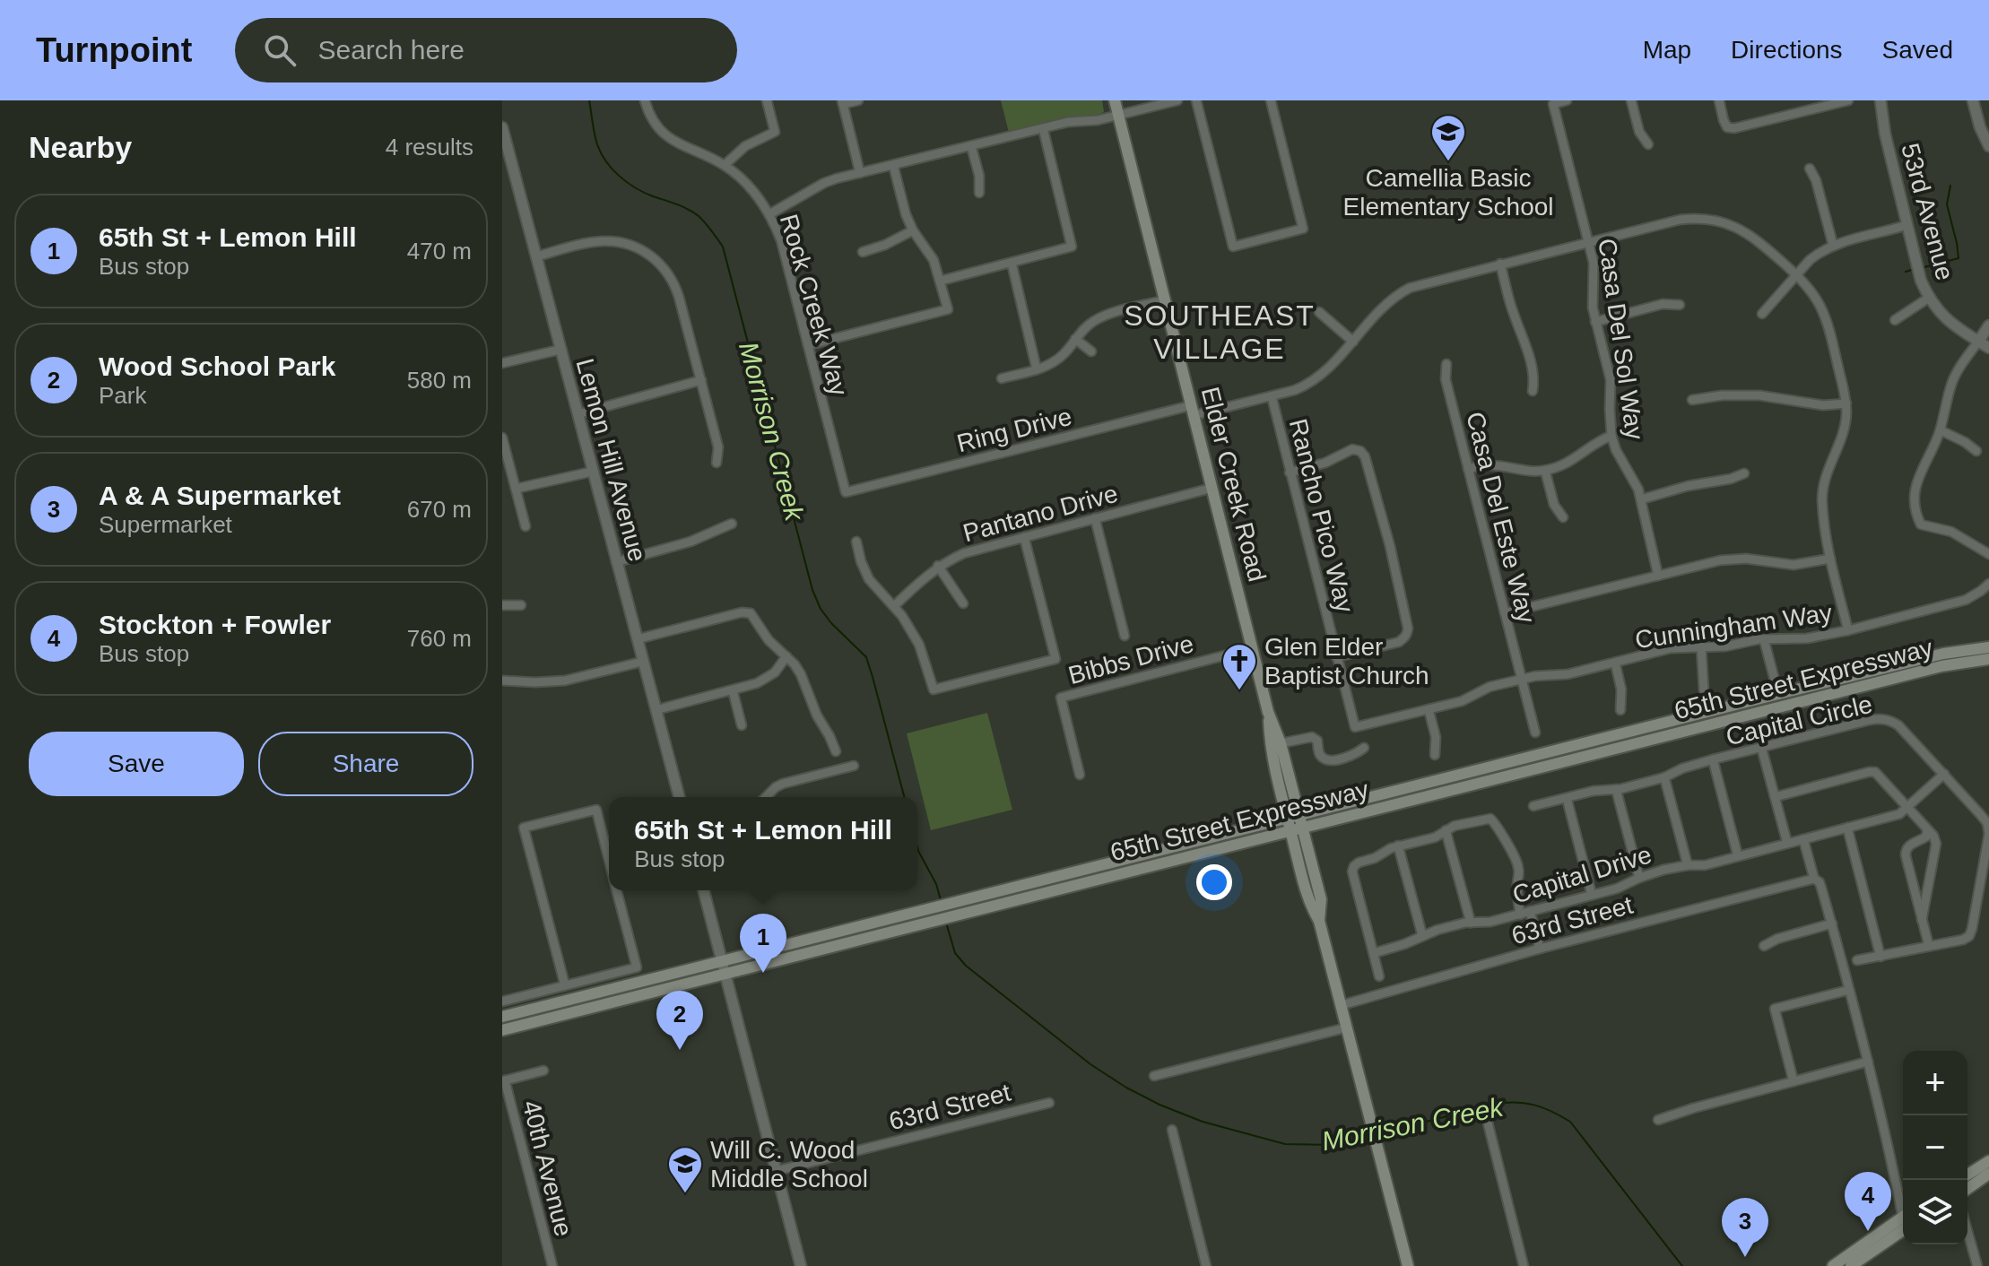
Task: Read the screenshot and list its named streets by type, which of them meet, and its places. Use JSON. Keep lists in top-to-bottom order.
{
  "streets": {
    "main road": ["Elder Creek Road", "65th Street Expressway"],
    "street": [
      "53rd Avenue",
      "Rock Creek Way",
      "Casa Del Sol Way",
      "Ring Drive",
      "Lemon Hill Avenue",
      "Pantano Drive",
      "Rancho Pico Way",
      "Casa Del Este Way",
      "Cunningham Way",
      "Bibbs Drive",
      "Capital Circle",
      "Capital Drive",
      "63rd Street",
      "40th Avenue"
    ]
  },
  "crossings": [
    ["Rock Creek Way", "Ring Drive"],
    ["Casa Del Sol Way", "Ring Drive"],
    ["Ring Drive", "Elder Creek Road"],
    ["Ring Drive", "Rancho Pico Way"],
    ["Elder Creek Road", "Pantano Drive"],
    ["Elder Creek Road", "Bibbs Drive"],
    ["Elder Creek Road", "65th Street Expressway"],
    ["Elder Creek Road", "63rd Street"],
    ["Rancho Pico Way", "Cunningham Way"],
    ["Casa Del Este Way", "Cunningham Way"],
    ["Capital Circle", "Capital Drive"]
  ],
  "districts": ["SOUTHEAST VILLAGE"],
  "water": ["Morrison Creek"],
  "places": {
    "school or university": ["Camellia Basic Elementary School", "Will C. Wood Middle School"],
    "church": ["Glen Elder Baptist Church"]
  },
  "page": {
    "header": "Turnpoint",
    "search": "Search here",
    "nav": ["Map", "Directions", "Saved"],
    "heading": ["Nearby", "4 results"],
    "list": [
      {
        "mark": "1",
        "name": "65th St + Lemon Hill",
        "note": "Bus stop",
        "value": "470 m"
      },
      {
        "mark": "2",
        "name": "Wood School Park",
        "note": "Park",
        "value": "580 m"
      },
      {
        "mark": "3",
        "name": "A & A Supermarket",
        "note": "Supermarket",
        "value": "670 m"
      },
      {
        "mark": "4",
        "name": "Stockton + Fowler",
        "note": "Bus stop",
        "value": "760 m"
      }
    ],
    "buttons": ["Save", "Share"],
    "popup": ["65th St + Lemon Hill", "Bus stop"],
    "pins": [
      "1",
      "2",
      "4",
      "3"
    ],
    "map_buttons": ["+", "−"]
  }
}
